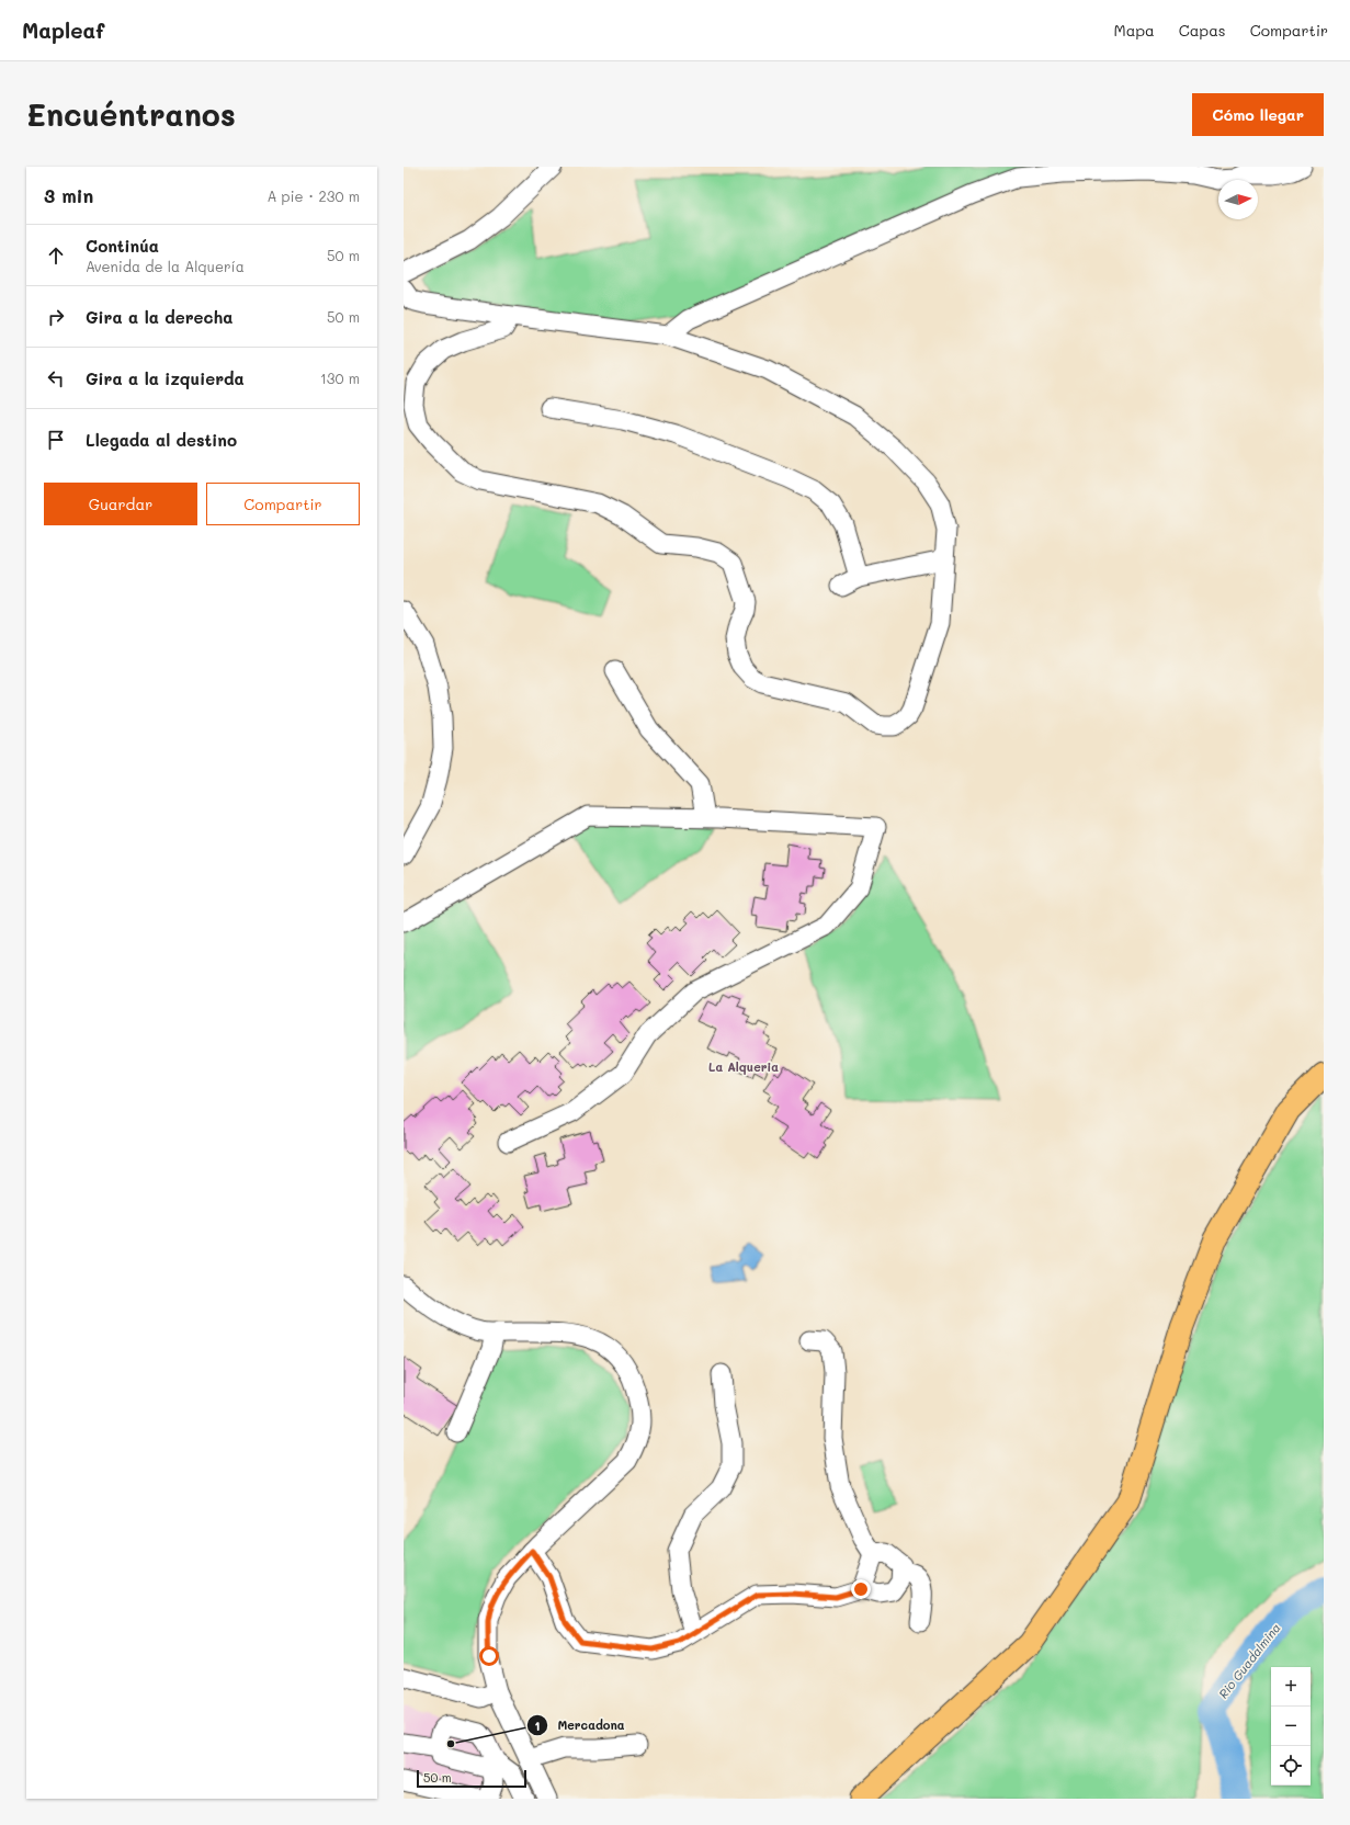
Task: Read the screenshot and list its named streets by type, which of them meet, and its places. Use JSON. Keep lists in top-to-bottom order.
{
  "districts": ["La Alqueria"],
  "water": ["Rio Guadalmina"],
  "places": ["Mercadona"],
  "scale_bar": "50 m",
  "north": "right",
  "page": {
    "header": "Mapleaf",
    "nav": ["Mapa", "Capas", "Compartir"],
    "buttons": [
      "Cómo llegar",
      ["Guardar", "Compartir"]
    ],
    "title": "Encuéntranos",
    "heading": ["3 min", "A pie · 230 m"],
    "list": [
      ["Continúa", "Avenida de la Alquería", "50 m"],
      ["Gira a la derecha", "50 m"],
      ["Gira a la izquierda", "130 m"],
      "Llegada al destino"
    ],
    "map_buttons": ["+", "−"],
    "scale": "50 m"
  }
}
